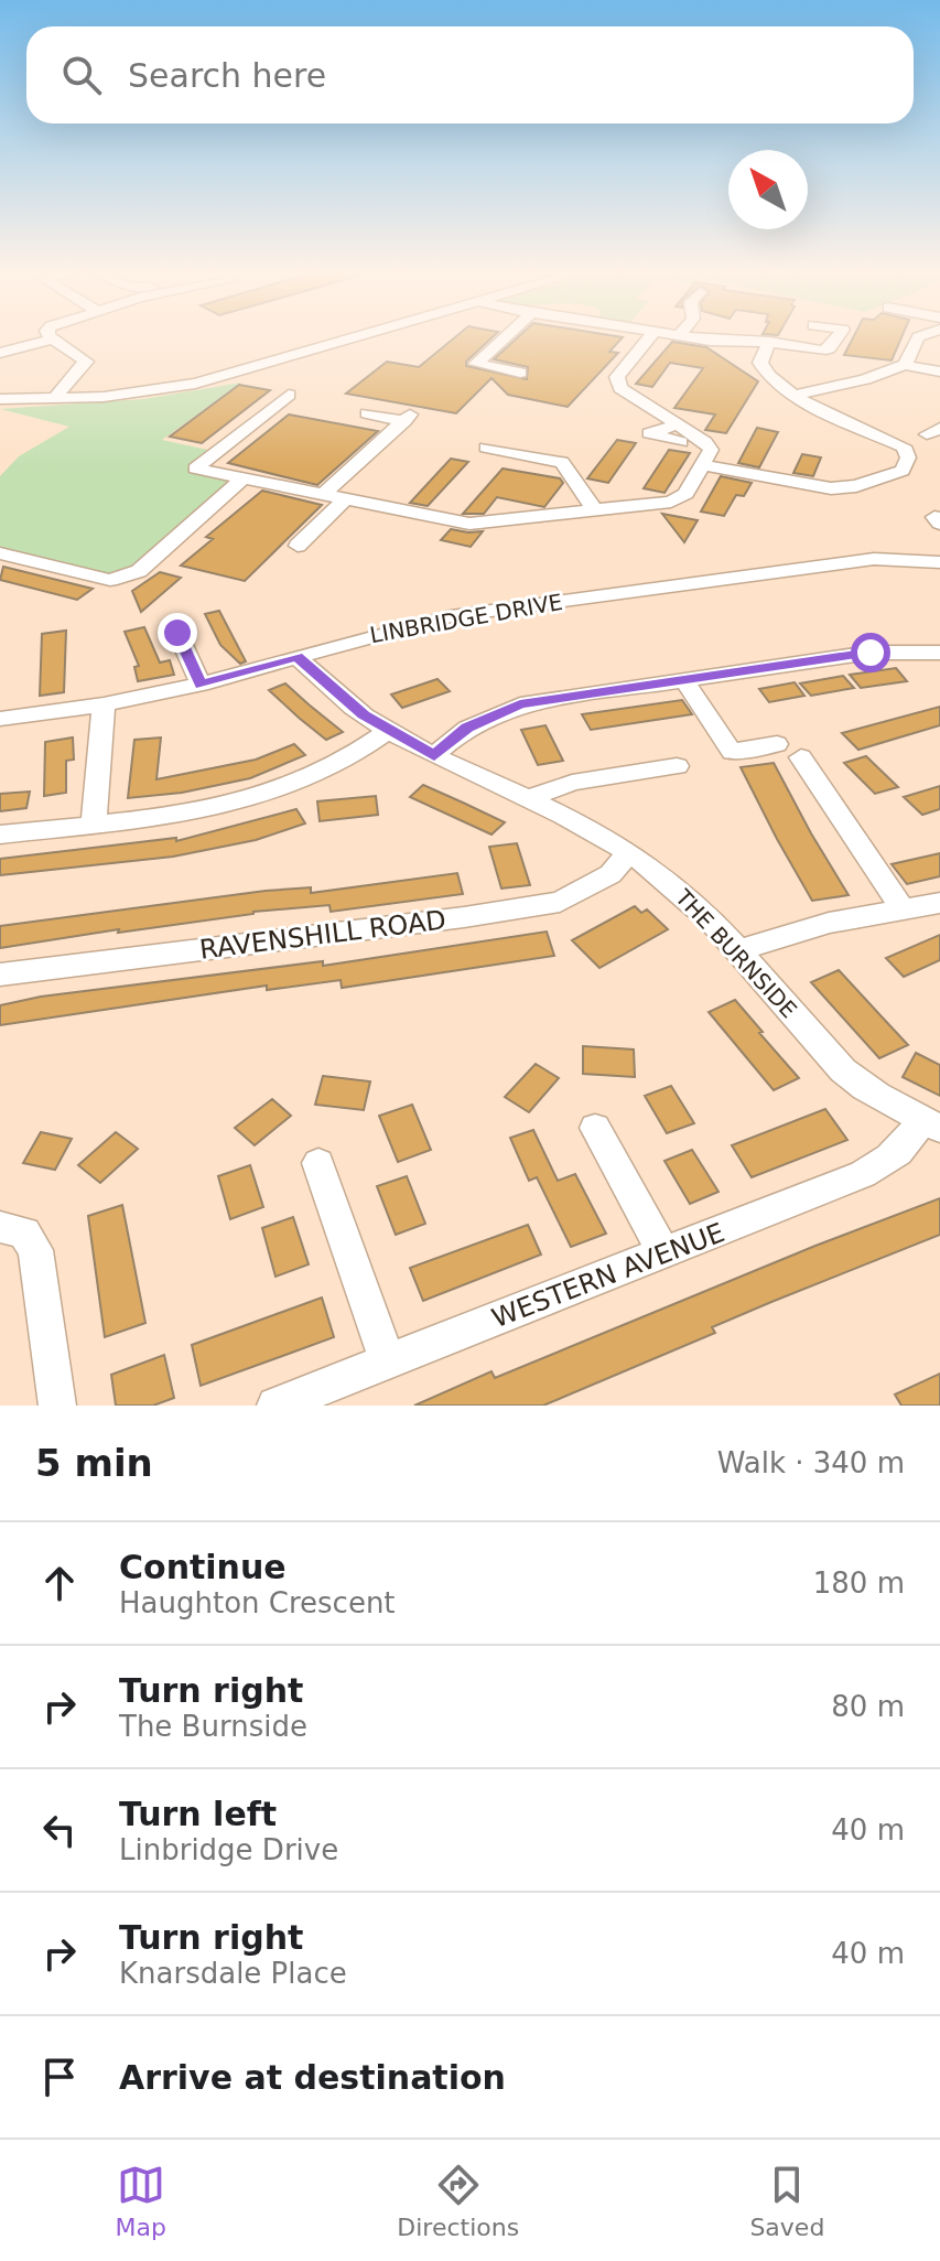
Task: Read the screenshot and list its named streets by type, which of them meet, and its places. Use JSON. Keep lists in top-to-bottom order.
{
  "streets": {
    "street": [
      "LINBRIDGE DRIVE",
      "RAVENSHILL ROAD",
      "THE BURNSIDE",
      "WESTERN AVENUE"
    ]
  },
  "crossings": [
    ["LINBRIDGE DRIVE", "THE BURNSIDE"],
    ["RAVENSHILL ROAD", "THE BURNSIDE"],
    ["THE BURNSIDE", "WESTERN AVENUE"]
  ],
  "north": "top left",
  "page": {
    "search": "Search here",
    "heading": ["5 min", "Walk · 340 m"],
    "list": [
      ["Continue", "Haughton Crescent", "180 m"],
      ["Turn right", "The Burnside", "80 m"],
      ["Turn left", "Linbridge Drive", "40 m"],
      ["Turn right", "Knarsdale Place", "40 m"],
      "Arrive at destination"
    ],
    "nav": ["Map", "Directions", "Saved"]
  }
}
